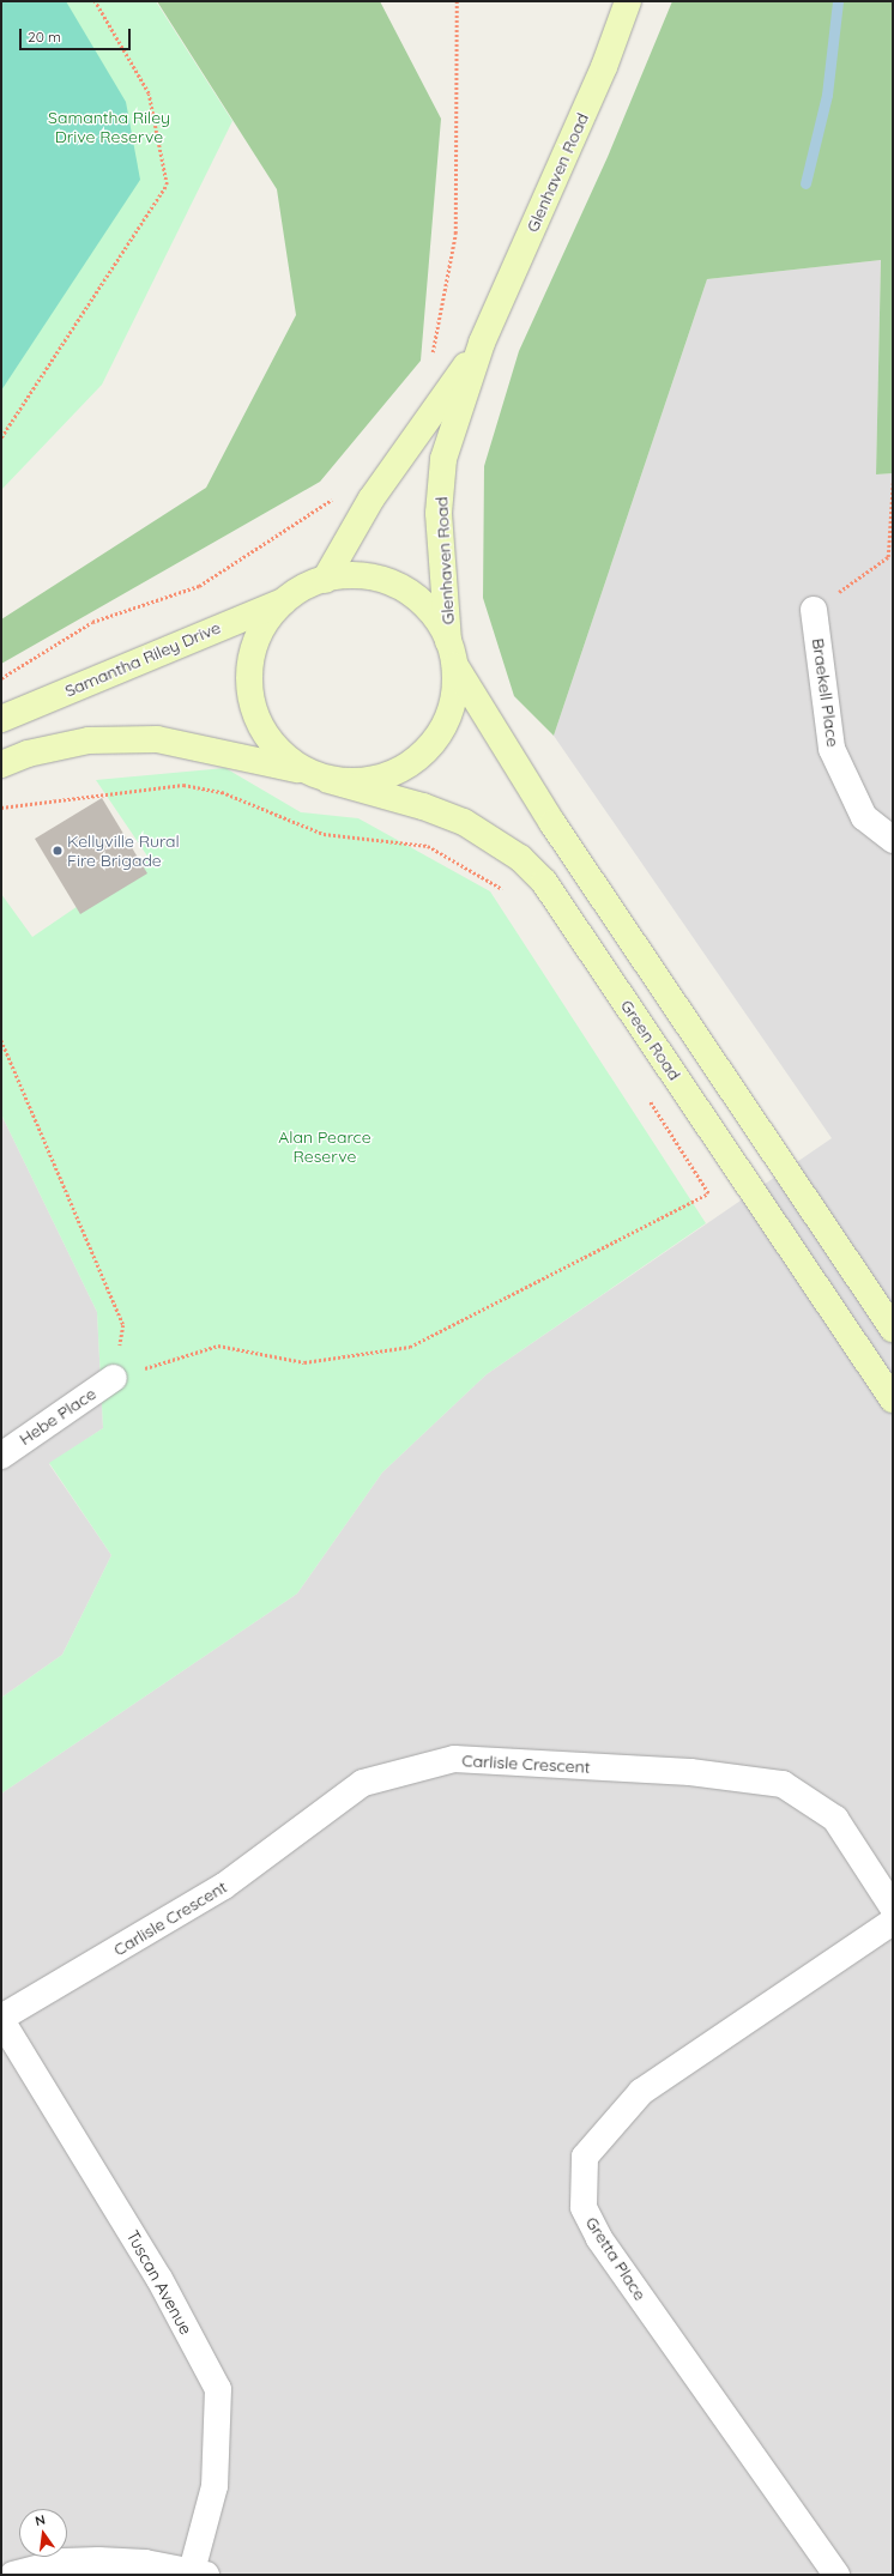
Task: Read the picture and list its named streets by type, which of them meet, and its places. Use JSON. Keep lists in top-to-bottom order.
{
  "streets": {
    "main road": ["Glenhaven Road", "Samantha Riley Drive", "Green Road"],
    "street": [
      "Braekell Place",
      "Hebe Place",
      "Carlisle Crescent",
      "Gretta Place",
      "Tuscan Avenue"
    ]
  },
  "crossings": [
    ["Carlisle Crescent", "Tuscan Avenue"]
  ],
  "parks": ["Samantha Riley Drive Reserve", "Alan Pearce Reserve"],
  "places": ["Kellyville Rural Fire Brigade"],
  "scale_bar": "20 m",
  "north": "top"
}
